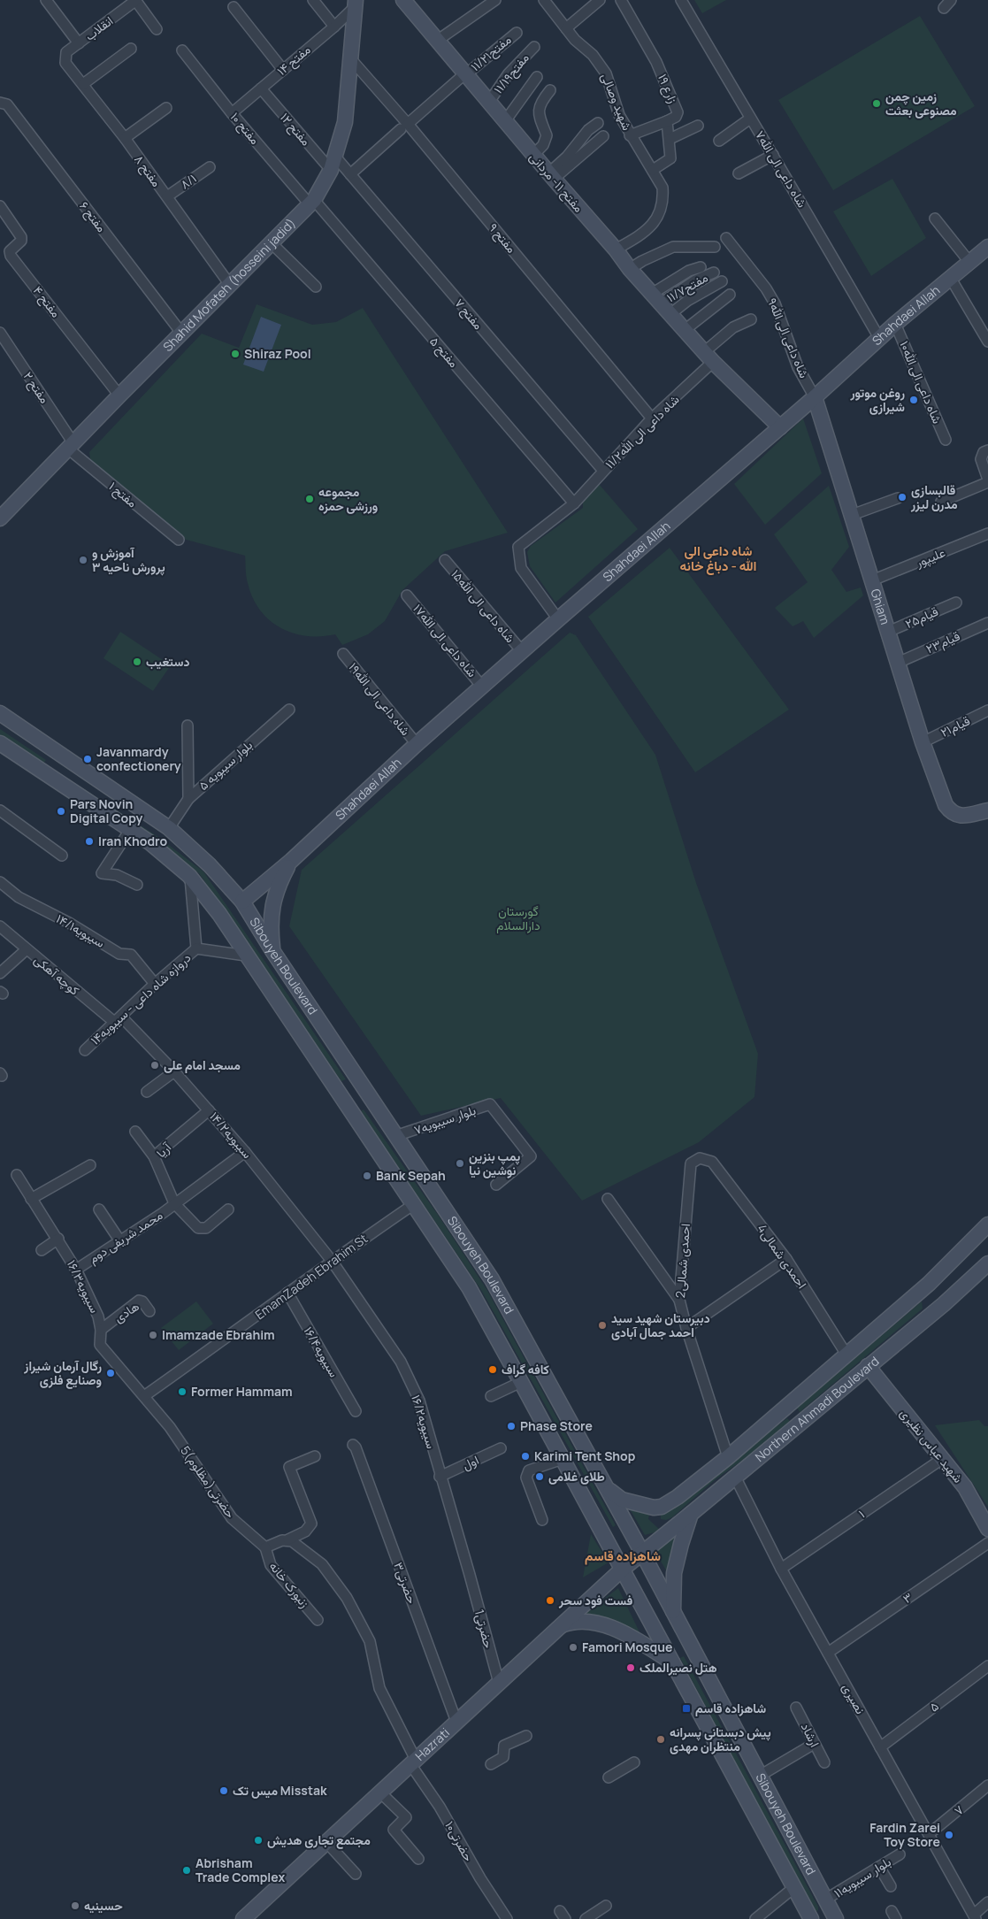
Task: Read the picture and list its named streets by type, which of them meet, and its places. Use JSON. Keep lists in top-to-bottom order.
{
  "streets": {
    "main road": [
      "مفتح ۱۱- مردانی",
      "Shahid Mofateh (hosseini jadid)",
      "Shahdaei Allah",
      "Ghiam",
      "Sibouyeh Boulevard",
      "Northern Ahmadi Boulevard",
      "شهید عباس نظیری",
      "Hazrati"
    ],
    "street": [
      "انقلاب",
      "مفتح۱۱/۲۱",
      "مفتح ۱۴",
      "مفتح۱۱/۱۹",
      "۱۹ زارع",
      "شهید وصالی",
      "مفتح ۱۰",
      "مفتح ۱۲",
      "شاه داعی الی الله۷",
      "مفتح ۸",
      "۸/۱",
      "مفتح ۶",
      "مفتح ۹",
      "مفتح۱۱/۷",
      "مفتح ۴",
      "مفتح ۷",
      "شاه داعی الی الله۹",
      "مفتح ۵",
      "شاه داعی الی الله۱۰",
      "مفتح ۲",
      "۱۱/۲شاه داعی الی الله",
      "مفتح ۱",
      "علیپور",
      "شاه داعی الی الله۱۵",
      "قیام۲۵",
      "شاه داعی الی الله۱۷",
      "قیام۲۳",
      "شاه داعی الی الله۱۹",
      "قیام۲۱",
      "بلوار سیبویه ۵",
      "سیبویه۱۴/۱",
      "کوچه آهکی",
      "دروازه شاه داعی - سیبویه۱۴",
      "بلوار سیبویه۷",
      "سیبویه۱۴/۲",
      "آریا",
      "محمد شریفی دوم",
      "4احمدی شمالی",
      "2احمدی شمالی",
      "EmamZadeh Ebrahim St",
      "سیبویه۱۶/۳",
      "هادی",
      "سیبویه۱۶/۴",
      "سیبویه۱۶/۲",
      "اول",
      "5حضرتی(مظلوم)",
      "۱",
      "حضرتی۳",
      "زنبورک خانه",
      "۳",
      "1حضرتی",
      "نصیری",
      "۵",
      "ارشاد",
      "۷",
      "حضرتی۱۰",
      "بلوار سیبویه۱۱"
    ]
  },
  "crossings": [
    ["انقلاب", "مفتح ۸"],
    ["مفتح۱۱/۲۱", "مفتح ۱۱- مردانی"],
    ["مفتح۱۱/۲۱", "مفتح ۹"],
    ["مفتح۱۱/۲۱", "مفتح ۷"],
    ["مفتح ۱۴", "مفتح ۱۰"],
    ["مفتح ۱۴", "مفتح ۱۲"],
    ["مفتح ۱۴", "Shahid Mofateh (hosseini jadid)"],
    ["مفتح۱۱/۱۹", "مفتح ۱۱- مردانی"],
    ["۱۹ زارع", "شهید وصالی"],
    ["شهید وصالی", "مفتح ۱۱- مردانی"],
    ["مفتح ۱۰", "Shahid Mofateh (hosseini jadid)"],
    ["مفتح ۱۰", "مفتح ۵"],
    ["مفتح ۱۲", "Shahid Mofateh (hosseini jadid)"],
    ["مفتح ۱۲", "مفتح ۷"],
    ["شاه داعی الی الله۷", "Shahdaei Allah"],
    ["مفتح ۸", "۸/۱"],
    ["مفتح ۸", "Shahid Mofateh (hosseini jadid)"],
    ["مفتح ۱۱- مردانی", "مفتح۱۱/۷"],
    ["مفتح ۱۱- مردانی", "Shahdaei Allah"],
    ["مفتح ۱۱- مردانی", "۱۱/۲شاه داعی الی الله"],
    ["مفتح ۶", "Shahid Mofateh (hosseini jadid)"],
    ["مفتح ۹", "Shahid Mofateh (hosseini jadid)"],
    ["مفتح ۹", "۱۱/۲شاه داعی الی الله"],
    ["Shahid Mofateh (hosseini jadid)", "مفتح ۴"],
    ["Shahid Mofateh (hosseini jadid)", "مفتح ۷"],
    ["Shahid Mofateh (hosseini jadid)", "مفتح ۵"],
    ["Shahid Mofateh (hosseini jadid)", "مفتح ۲"],
    ["Shahid Mofateh (hosseini jadid)", "مفتح ۱"],
    ["مفتح ۷", "۱۱/۲شاه داعی الی الله"],
    ["Shahdaei Allah", "شاه داعی الی الله۹"],
    ["Shahdaei Allah", "شاه داعی الی الله۱۰"],
    ["Shahdaei Allah", "۱۱/۲شاه داعی الی الله"],
    ["Shahdaei Allah", "شاه داعی الی الله۱۵"],
    ["Shahdaei Allah", "Ghiam"],
    ["Shahdaei Allah", "شاه داعی الی الله۱۷"],
    ["Shahdaei Allah", "شاه داعی الی الله۱۹"],
    ["Shahdaei Allah", "Sibouyeh Boulevard"],
    ["شاه داعی الی الله۹", "Ghiam"],
    ["مفتح ۵", "۱۱/۲شاه داعی الی الله"],
    ["مفتح ۲", "مفتح ۱"],
    ["علیپور", "Ghiam"],
    ["Ghiam", "قیام۲۵"],
    ["Ghiam", "قیام۲۳"],
    ["Ghiam", "قیام۲۱"],
    ["بلوار سیبویه ۵", "Sibouyeh Boulevard"],
    ["سیبویه۱۴/۱", "دروازه شاه داعی - سیبویه۱۴"],
    ["Sibouyeh Boulevard", "بلوار سیبویه۷"],
    ["Sibouyeh Boulevard", "EmamZadeh Ebrahim St"],
    ["Sibouyeh Boulevard", "Northern Ahmadi Boulevard"],
    ["Sibouyeh Boulevard", "Hazrati"],
    ["Sibouyeh Boulevard", "بلوار سیبویه۱۱"],
    ["کوچه آهکی", "دروازه شاه داعی - سیبویه۱۴"],
    ["کوچه آهکی", "سیبویه۱۴/۲"],
    ["دروازه شاه داعی - سیبویه۱۴", "سیبویه۱۴/۲"],
    ["سیبویه۱۴/۲", "آریا"],
    ["سیبویه۱۴/۲", "محمد شریفی دوم"],
    ["سیبویه۱۴/۲", "EmamZadeh Ebrahim St"],
    ["سیبویه۱۴/۲", "سیبویه۱۶/۲"],
    ["آریا", "محمد شریفی دوم"],
    ["محمد شریفی دوم", "سیبویه۱۶/۳"],
    ["4احمدی شمالی", "2احمدی شمالی"],
    ["4احمدی شمالی", "Northern Ahmadi Boulevard"],
    ["2احمدی شمالی", "Northern Ahmadi Boulevard"],
    ["EmamZadeh Ebrahim St", "سیبویه۱۶/۳"],
    ["EmamZadeh Ebrahim St", "سیبویه۱۶/۴"],
    ["EmamZadeh Ebrahim St", "سیبویه۱۶/۲"],
    ["EmamZadeh Ebrahim St", "5حضرتی(مظلوم)"],
    ["سیبویه۱۶/۳", "هادی"],
    ["سیبویه۱۶/۳", "5حضرتی(مظلوم)"],
    ["Northern Ahmadi Boulevard", "شهید عباس نظیری"],
    ["Northern Ahmadi Boulevard", "نصیری"],
    ["Northern Ahmadi Boulevard", "Hazrati"],
    ["سیبویه۱۶/۲", "اول"],
    ["سیبویه۱۶/۲", "1حضرتی"],
    ["شهید عباس نظیری", "۱"],
    ["5حضرتی(مظلوم)", "زنبورک خانه"],
    ["۱", "نصیری"],
    ["حضرتی۳", "Hazrati"],
    ["۳", "نصیری"],
    ["1حضرتی", "Hazrati"],
    ["نصیری", "۵"],
    ["نصیری", "۷"],
    ["Hazrati", "حضرتی۱۰"]
  ],
  "districts": ["شاه داعی الی الله - دباغ خانه", "شاهزاده قاسم"],
  "parks": ["گورستان دارالسلام"],
  "places": {
    "other": [
      "زمین چمن مصنوعی بعثت",
      "Shiraz Pool",
      "روغن موتور شیرازی",
      "قالبسازی مدرن لیزر",
      "مجموعه ورزشی حمزه",
      "آموزش و پرورش ناحیه ۳",
      "دستغیب",
      "Javanmardy confectionery",
      "Pars Novin Digital Copy",
      "Iran Khodro",
      "مسجد امام علی",
      "پمپ بنزین نوشین نیا",
      "Bank Sepah",
      "دبیرستان شهید سید احمد جمال آبادی",
      "Imamzade Ebrahim",
      "کافه گراف",
      "رگال آرمان شیراز وصنایع فلزی",
      "Former Hammam",
      "Phase Store",
      "Karimi Tent Shop",
      "طلای غلامی",
      "فست فود سحر",
      "Famori Mosque",
      "هتل نصیرالملک",
      "پیش دبستانی پسرانه منتظران مهدی",
      "میس تک Misstak",
      "Fardin Zarei Toy Store",
      "مجتمع تجاری هدیش",
      "Abrisham Trade Complex",
      "حسینیه"
    ],
    "transit": ["شاهزاده قاسم"]
  }
}
